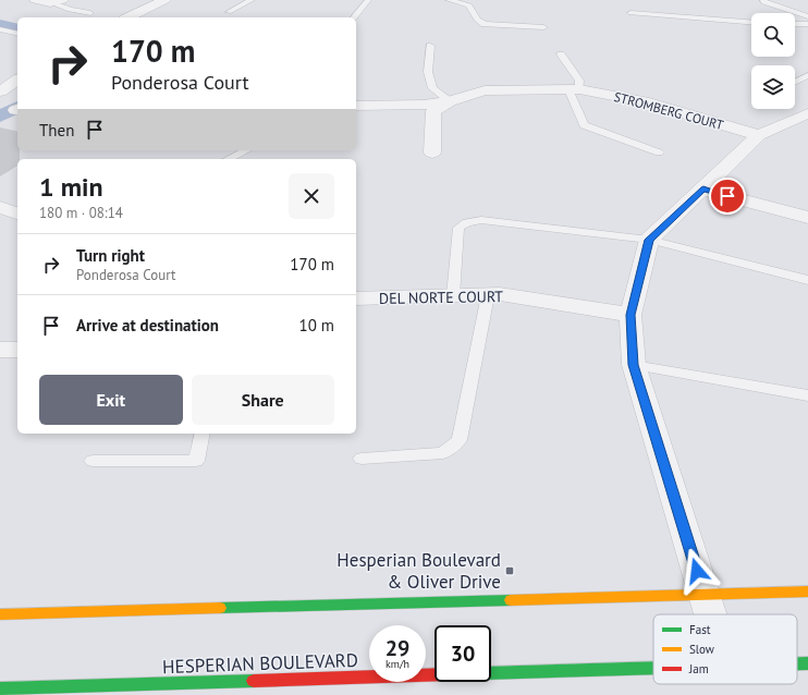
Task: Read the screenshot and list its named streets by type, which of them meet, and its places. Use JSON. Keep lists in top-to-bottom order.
{
  "streets": {
    "main road": ["HESPERIAN BOULEVARD"],
    "street": ["STROMBERG COURT", "DEL NORTE COURT"]
  },
  "places": {
    "transit": ["Hesperian Boulevard & Oliver Drive"]
  },
  "legend": ["Fast", "Slow", "Jam"],
  "page": {
    "turn": ["170 m", "Ponderosa Court"],
    "then": "Then",
    "heading": ["1 min", "180 m · 08:14"],
    "list": [
      {
        "name": "Turn right",
        "note": "Ponderosa Court",
        "value": "170 m"
      },
      {
        "name": "Arrive at destination",
        "value": "10 m"
      }
    ],
    "buttons": ["Exit", "Share"],
    "speed": "29 km/h",
    "limit": "30"
  }
}
